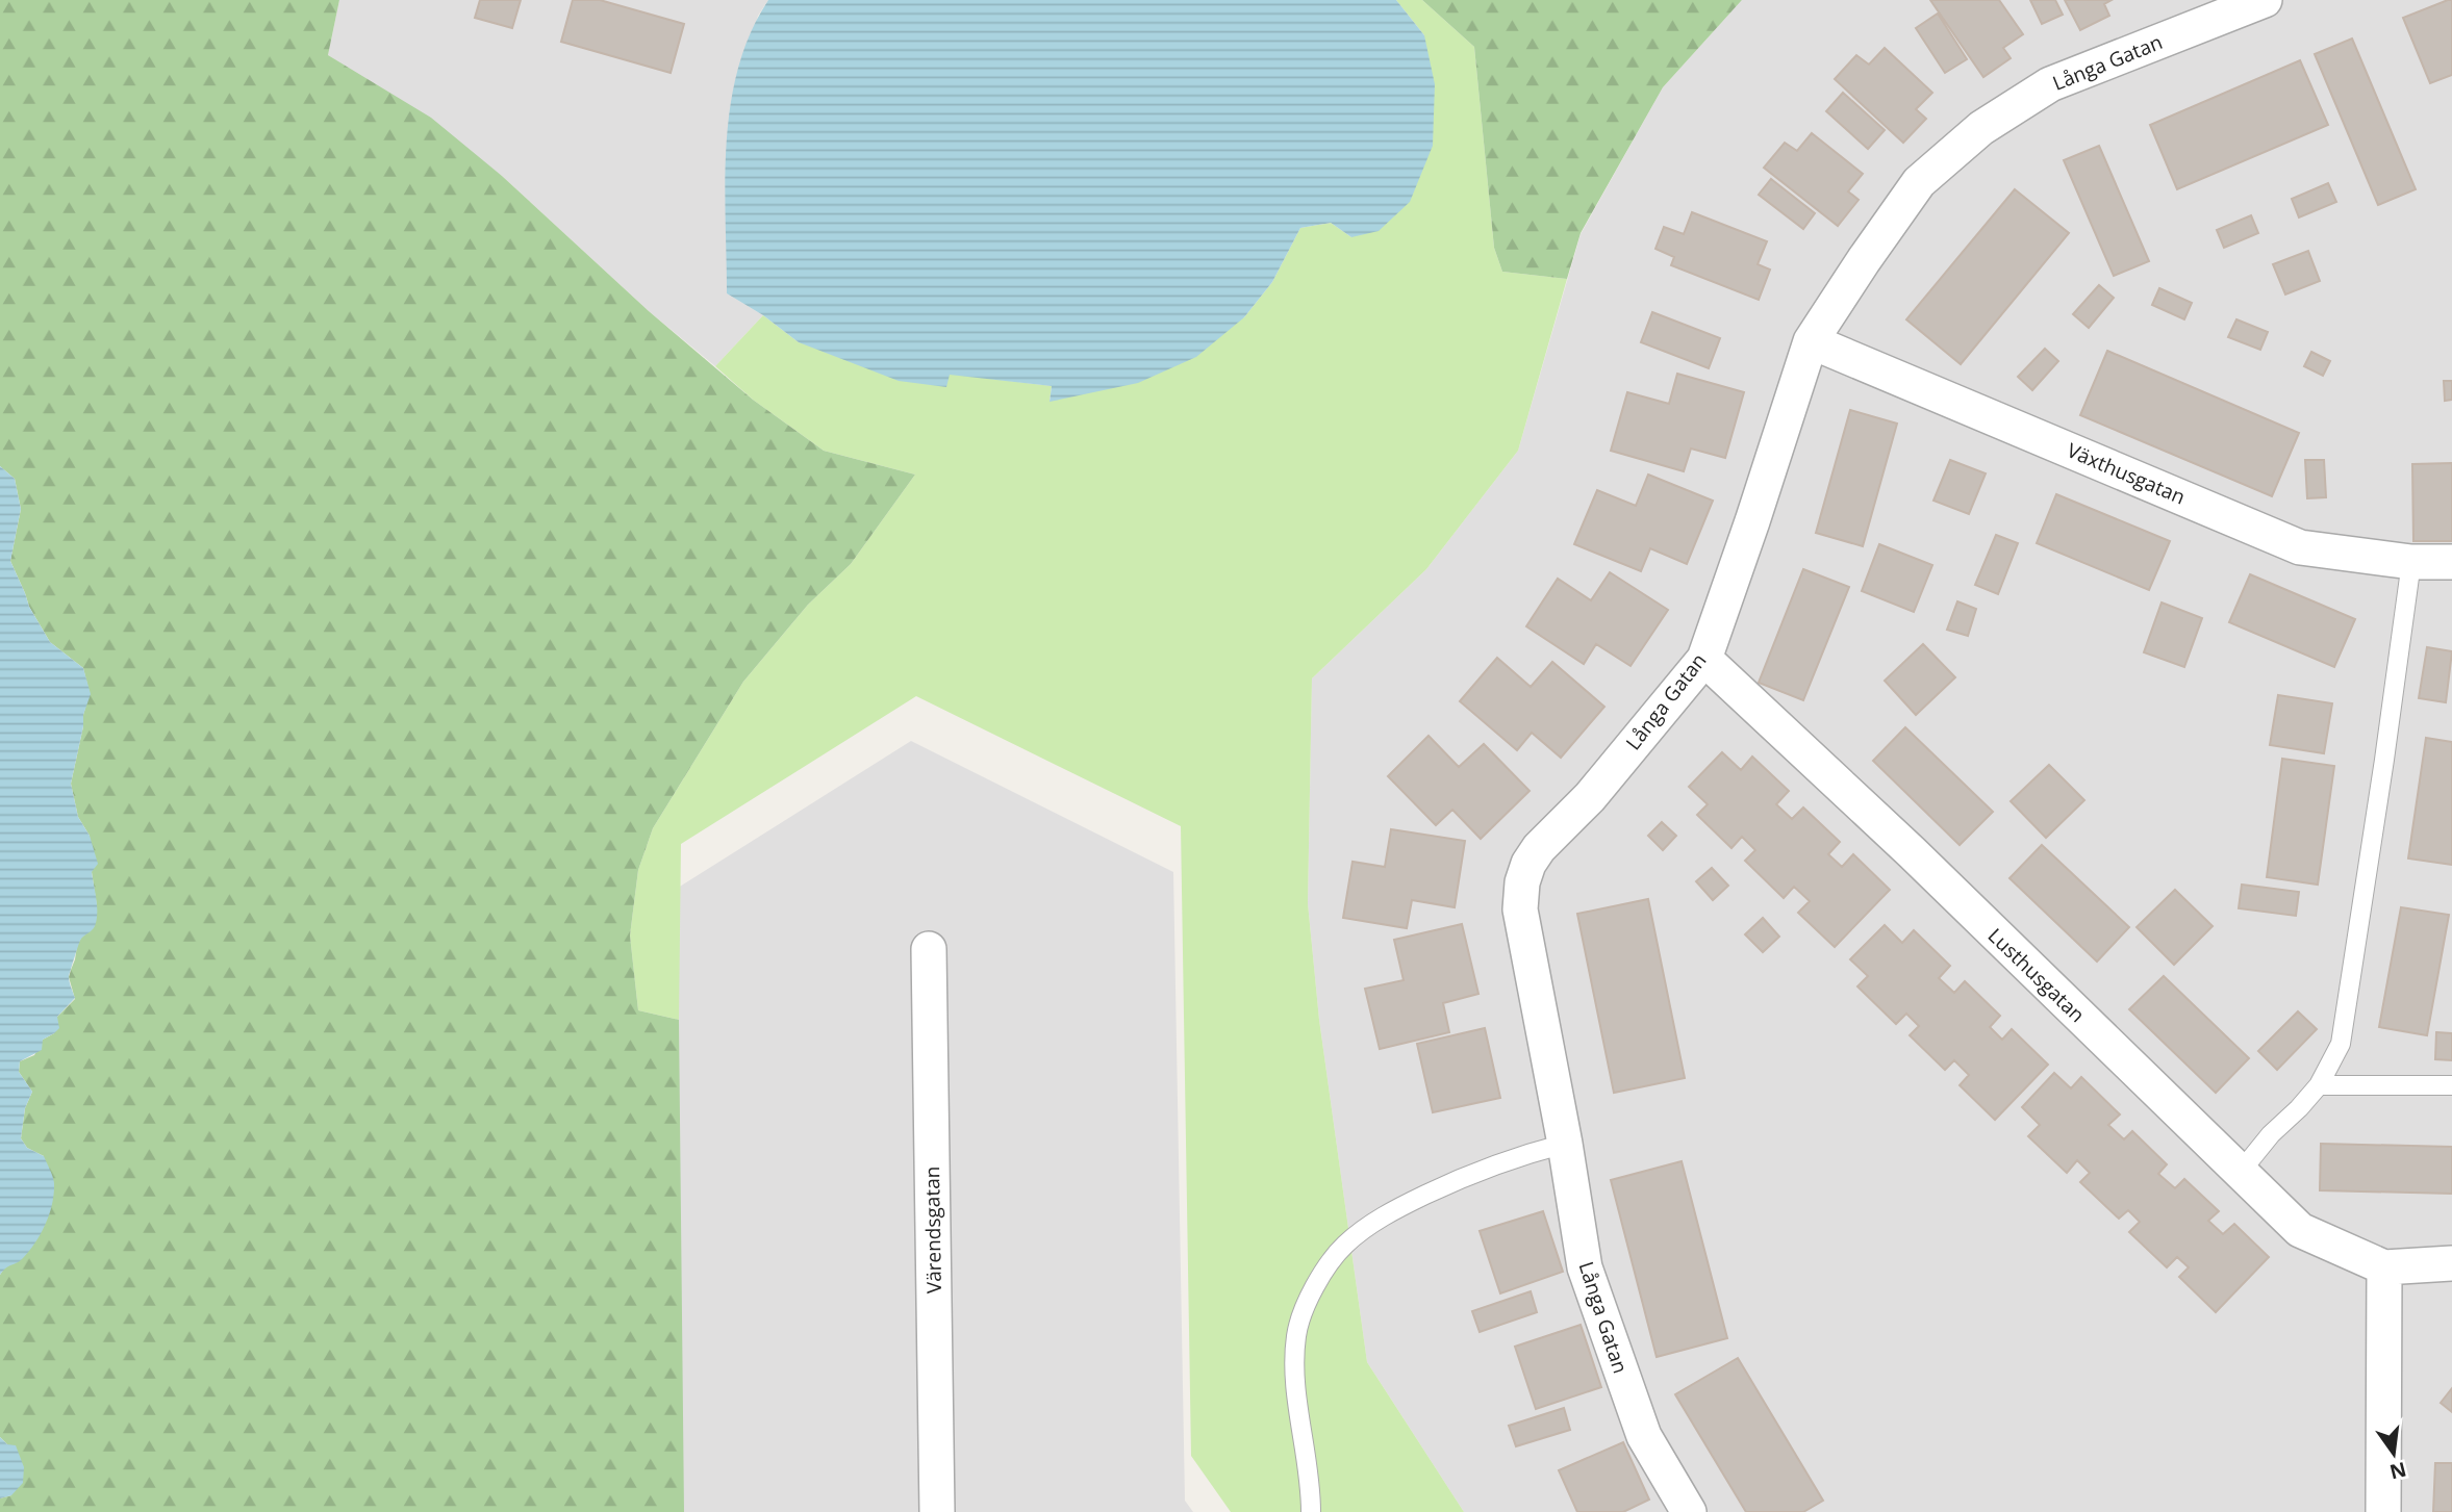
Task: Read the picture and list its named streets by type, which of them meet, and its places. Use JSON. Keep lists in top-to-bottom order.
{
  "streets": {
    "street": [
      "Långa Gatan",
      "Växthusgatan",
      "Lusthusgatan",
      "Värendsgatan"
    ]
  },
  "crossings": [
    ["Långa Gatan", "Växthusgatan"],
    ["Långa Gatan", "Lusthusgatan"]
  ],
  "north": "bottom"
}
